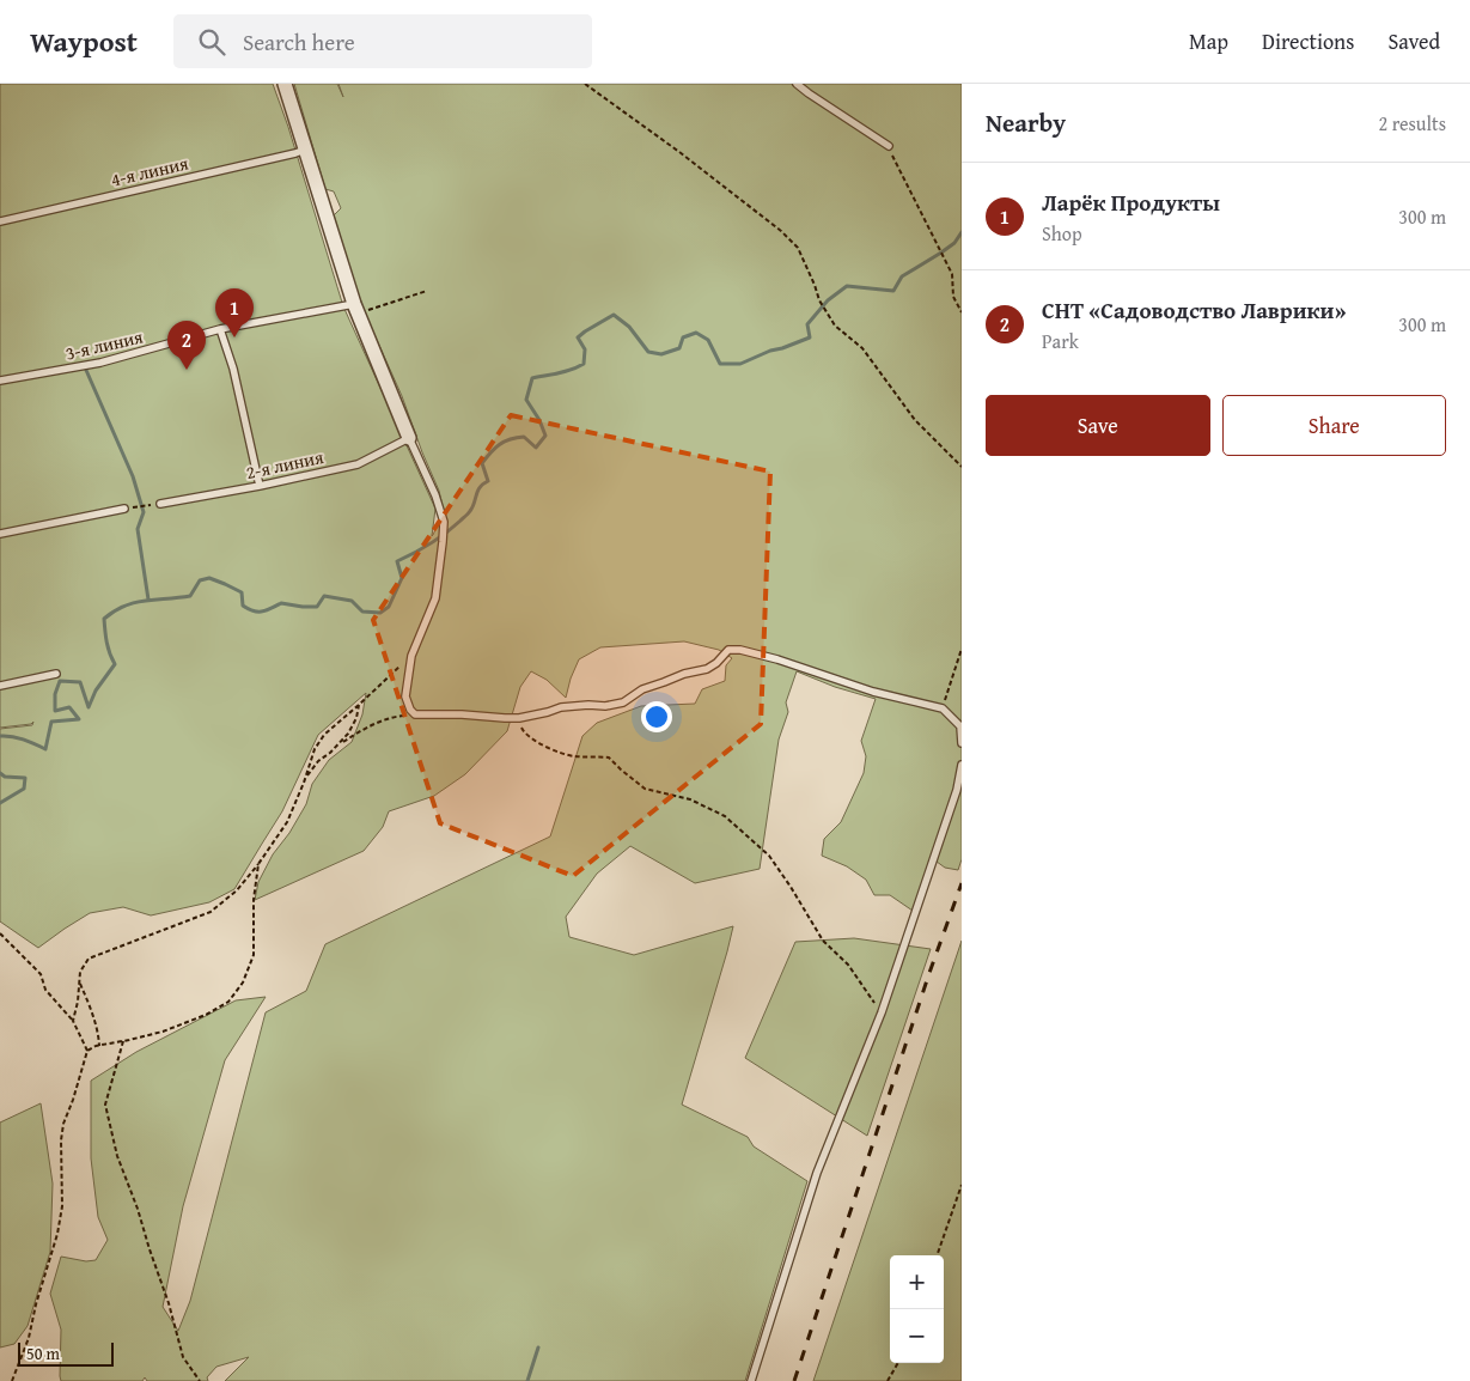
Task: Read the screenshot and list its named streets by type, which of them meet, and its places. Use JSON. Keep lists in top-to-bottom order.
{
  "streets": {
    "lane": ["4-я линия", "3-я линия", "2-я линия"]
  },
  "scale_bar": "50 m",
  "page": {
    "header": "Waypost",
    "search": "Search here",
    "nav": ["Map", "Directions", "Saved"],
    "heading": ["Nearby", "2 results"],
    "list": [
      {
        "mark": "1",
        "name": "Ларёк Продукты",
        "note": "Shop",
        "value": "300 m"
      },
      {
        "mark": "2",
        "name": "СНТ «Садоводство Лаврики»",
        "note": "Park",
        "value": "300 m"
      }
    ],
    "pins": ["1", "2"],
    "buttons": ["Save", "Share"],
    "map_buttons": ["+", "−"],
    "scale": "50 m"
  }
}
